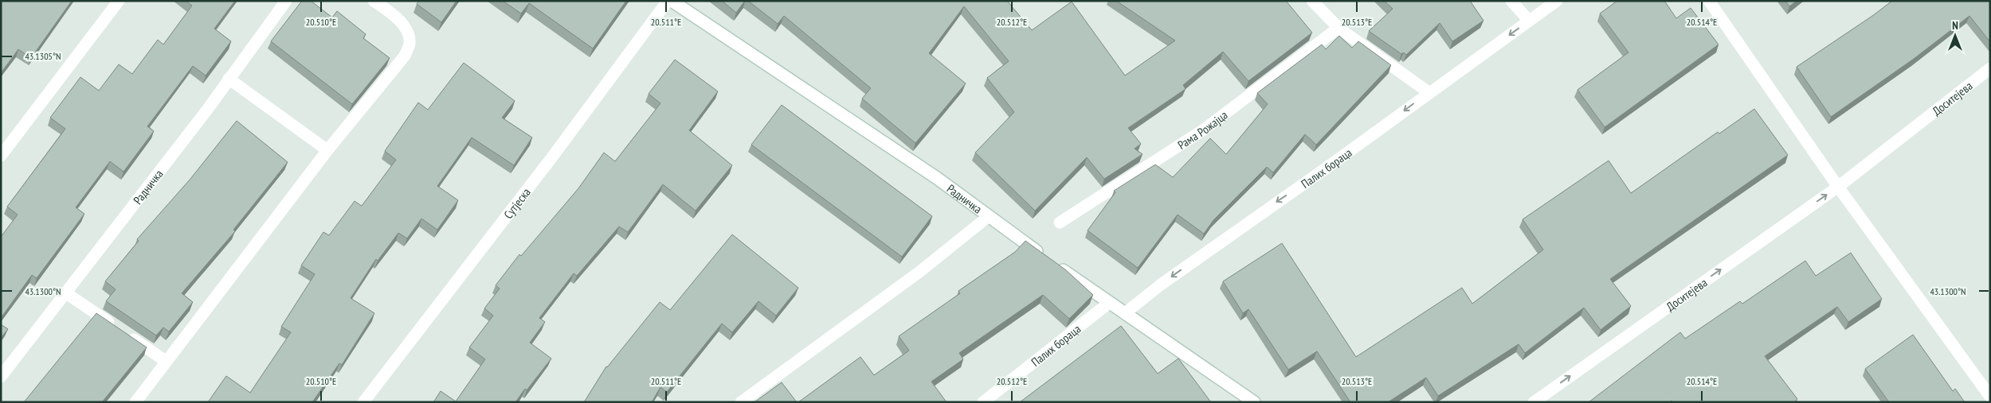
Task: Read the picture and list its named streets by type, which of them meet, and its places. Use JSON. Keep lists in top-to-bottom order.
{
  "streets": {
    "street": [
      "Доситејева",
      "Рама Рожајца",
      "Палих бораца",
      "Радничка",
      "Сутјеска"
    ]
  },
  "crossings": [
    ["Палих бораца", "Радничка"]
  ],
  "one_way": ["Доситејева", "Палих бораца"],
  "north": "top",
  "coordinates": [
    "20.510°E",
    "20.511°E",
    "20.512°E",
    "20.513°E",
    "20.514°E",
    "43.1305°N",
    "43.1300°N"
  ]
}
